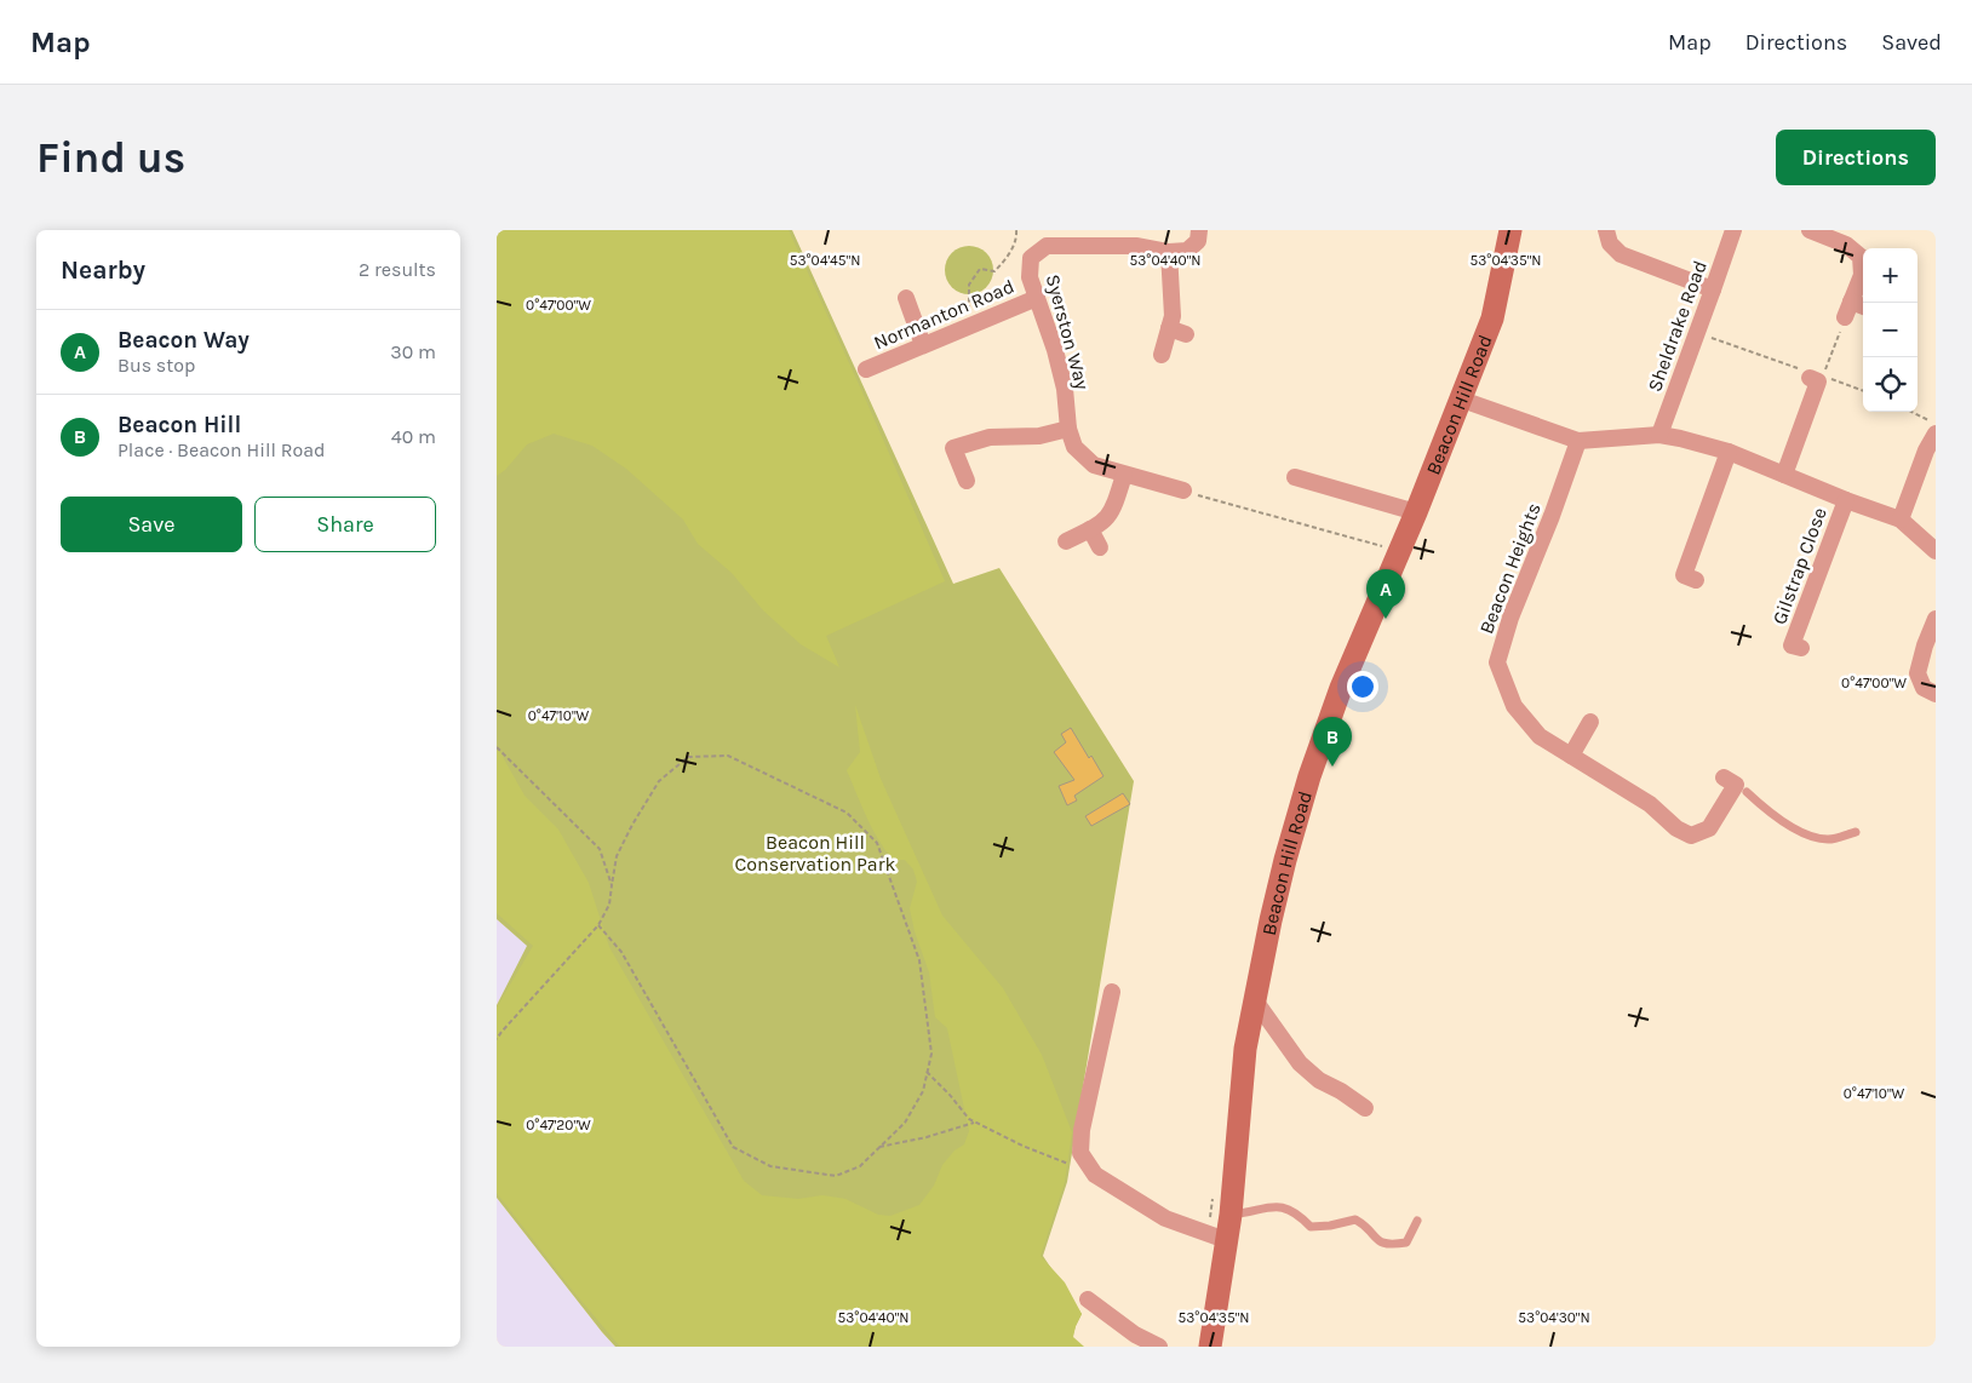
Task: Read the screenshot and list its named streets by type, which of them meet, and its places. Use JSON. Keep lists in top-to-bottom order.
{
  "streets": {
    "street": [
      "Normanton Road",
      "Sheldrake Road",
      "Syerston Way",
      "Beacon Hill Road",
      "Gilstrap Close",
      "Beacon Heights"
    ]
  },
  "crossings": [
    ["Normanton Road", "Syerston Way"]
  ],
  "parks": ["Beacon Hill Conservation Park"],
  "page": {
    "header": "Map",
    "nav": ["Map", "Directions", "Saved"],
    "buttons": [
      "Directions",
      ["Save", "Share"]
    ],
    "title": "Find us",
    "heading": ["Nearby", "2 results"],
    "map_buttons": ["+", "−"],
    "list": [
      {
        "mark": "A",
        "name": "Beacon Way",
        "note": "Bus stop",
        "value": "30 m"
      },
      {
        "mark": "B",
        "name": "Beacon Hill",
        "note": "Place · Beacon Hill Road",
        "value": "40 m"
      }
    ],
    "pins": ["A", "B"]
  },
  "coordinates": [
    "53°04'45\"N",
    "53°04'40\"N",
    "53°04'35\"N",
    "0°47'00\"W",
    "0°47'10\"W",
    "0°47'20\"W",
    "53°04'30\"N"
  ]
}
